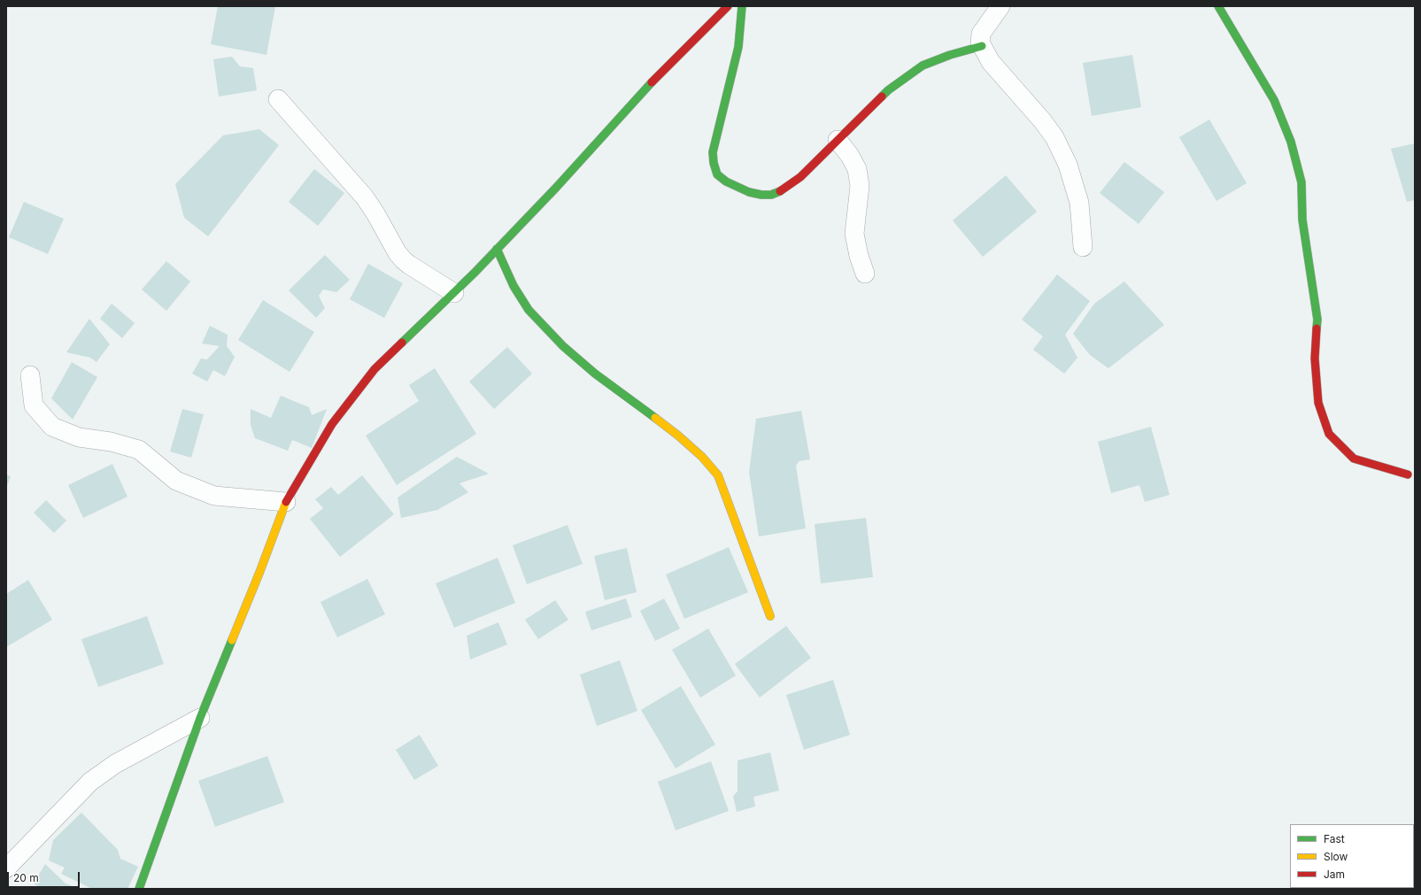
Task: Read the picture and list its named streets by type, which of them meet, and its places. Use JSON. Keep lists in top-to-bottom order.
{
  "legend": ["Fast", "Slow", "Jam"],
  "scale_bar": "20 m"
}
